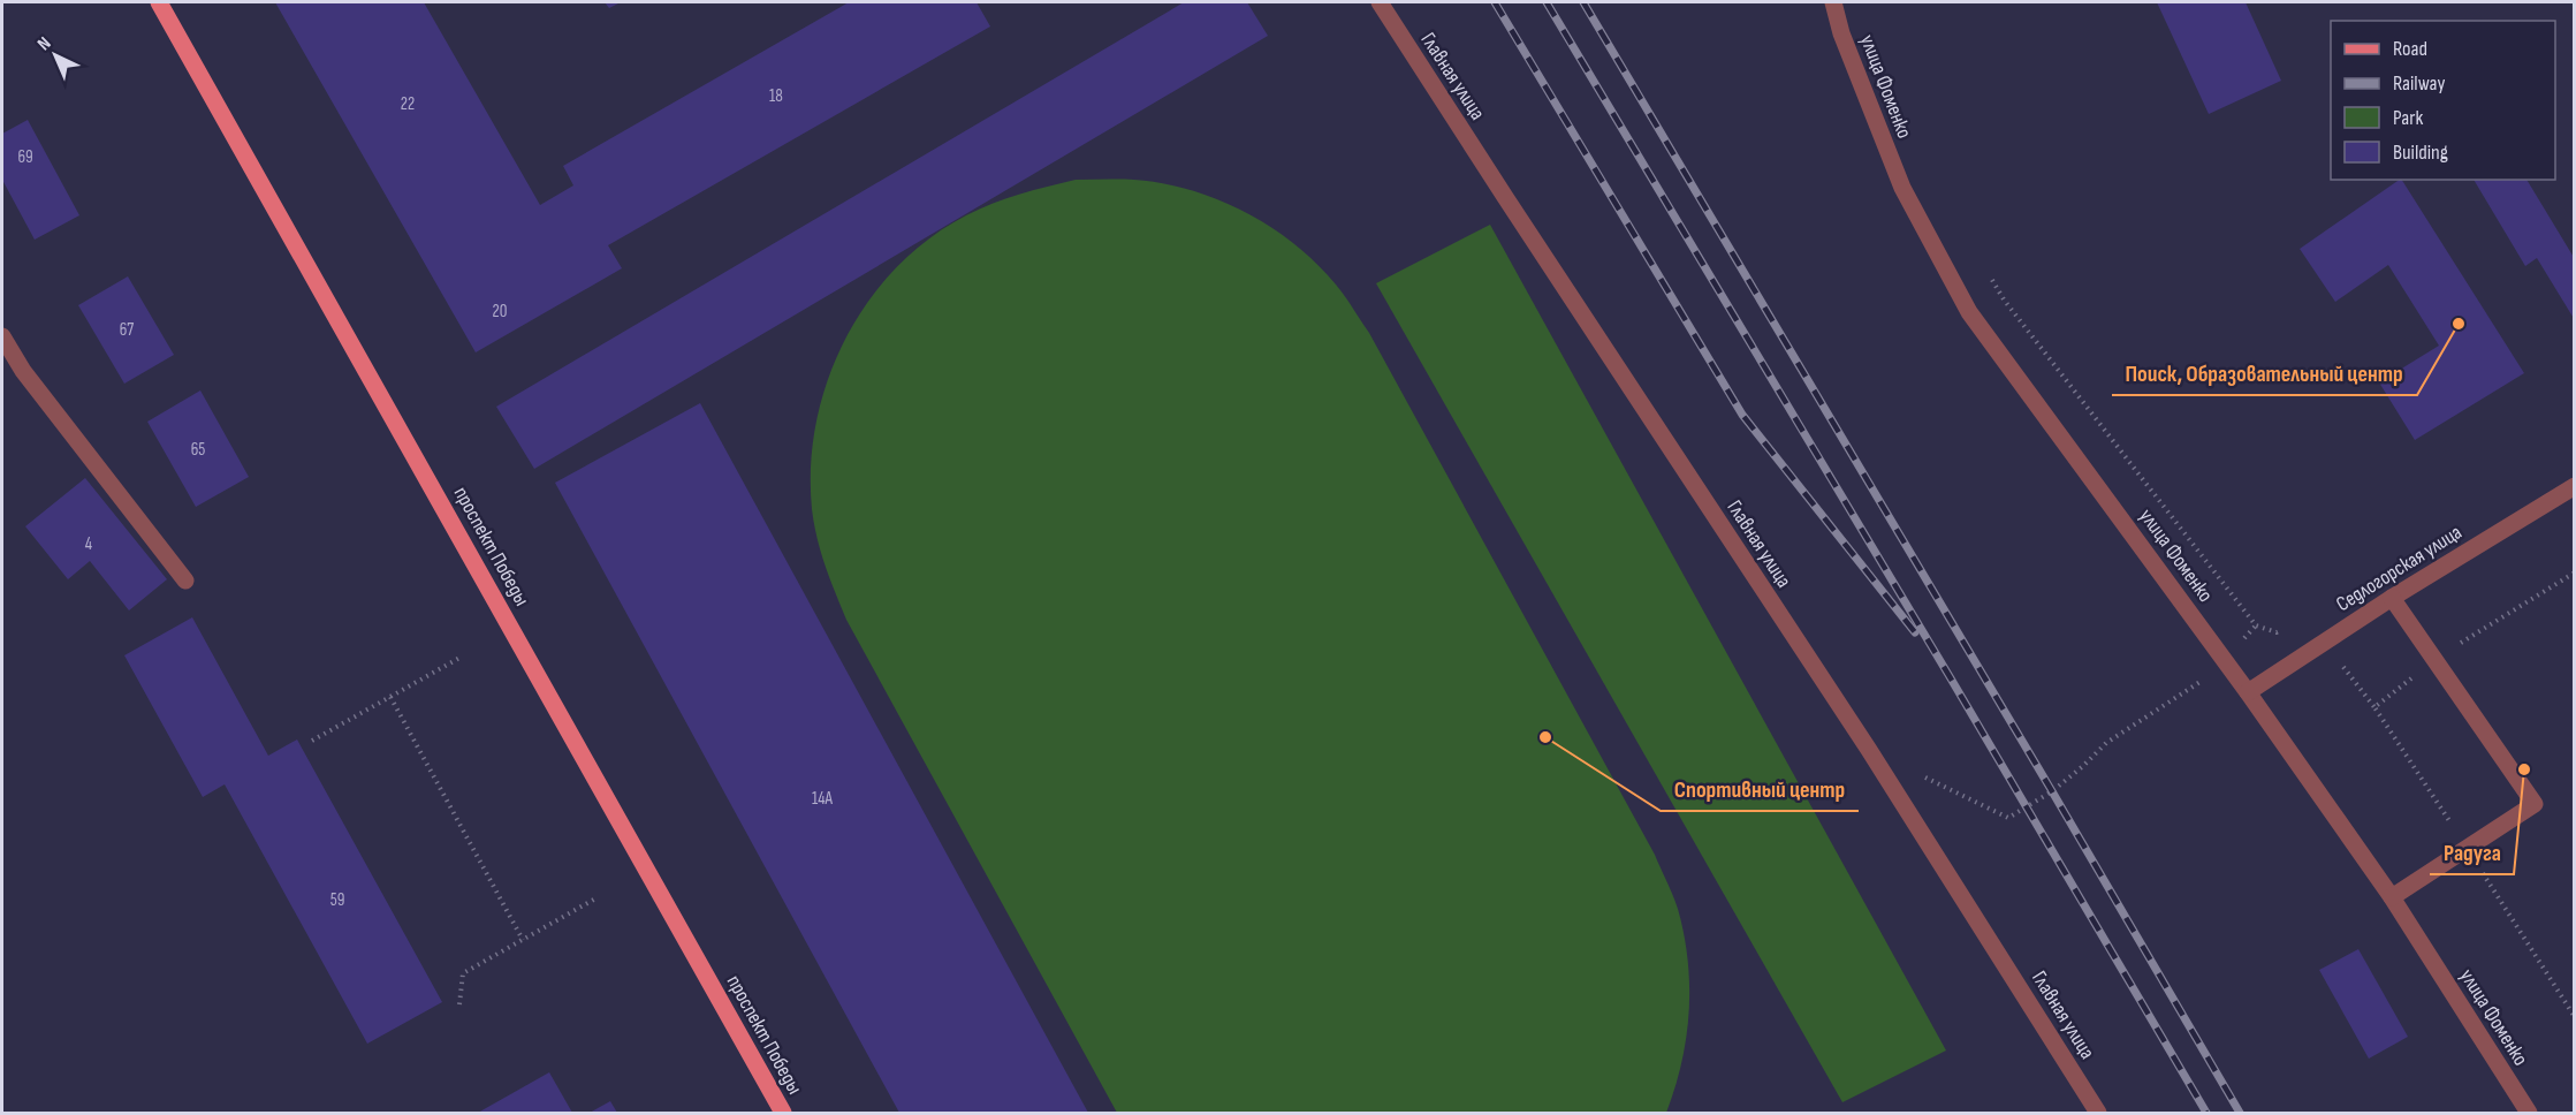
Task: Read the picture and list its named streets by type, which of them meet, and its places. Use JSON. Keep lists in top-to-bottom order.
{
  "streets": {
    "main road": ["проспект Победы"],
    "street": ["Главная улица", "улица Фоменко", "Седлогорская улица"]
  },
  "crossings": [
    ["улица Фоменко", "Седлогорская улица"]
  ],
  "places": ["Поиск, Образовательный центр", "Спортивный центр", "Радуга"],
  "house_numbers": [
    "18",
    "22",
    "69",
    "20",
    "67",
    "65",
    "4",
    "14А",
    "59"
  ],
  "legend": [
    "Road",
    "Railway",
    "Park",
    "Building"
  ],
  "north": "top left"
}
